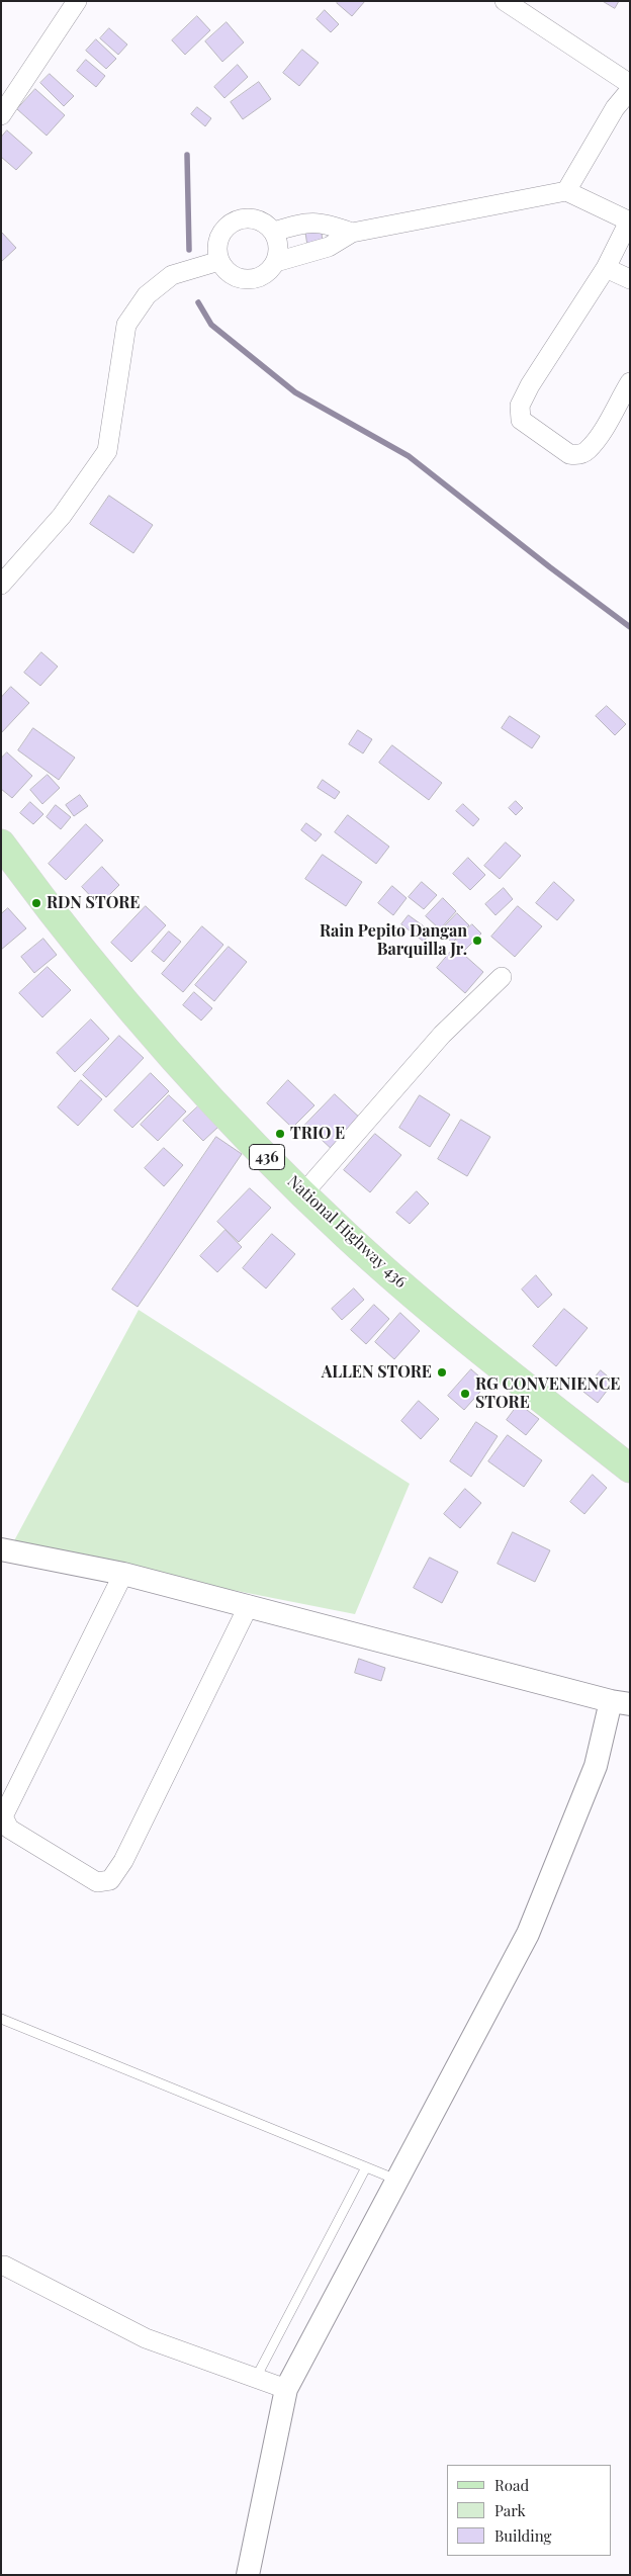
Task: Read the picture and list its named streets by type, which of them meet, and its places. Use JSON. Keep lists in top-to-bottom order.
{
  "streets": {
    "main road": ["436", "National Highway 436"]
  },
  "places": [
    "RDN STORE",
    "Rain Pepito Dangan Barquilla Jr.",
    "TRIO E",
    "ALLEN STORE",
    "RG CONVENIENCE STORE"
  ],
  "legend": ["Road", "Park", "Building"]
}
